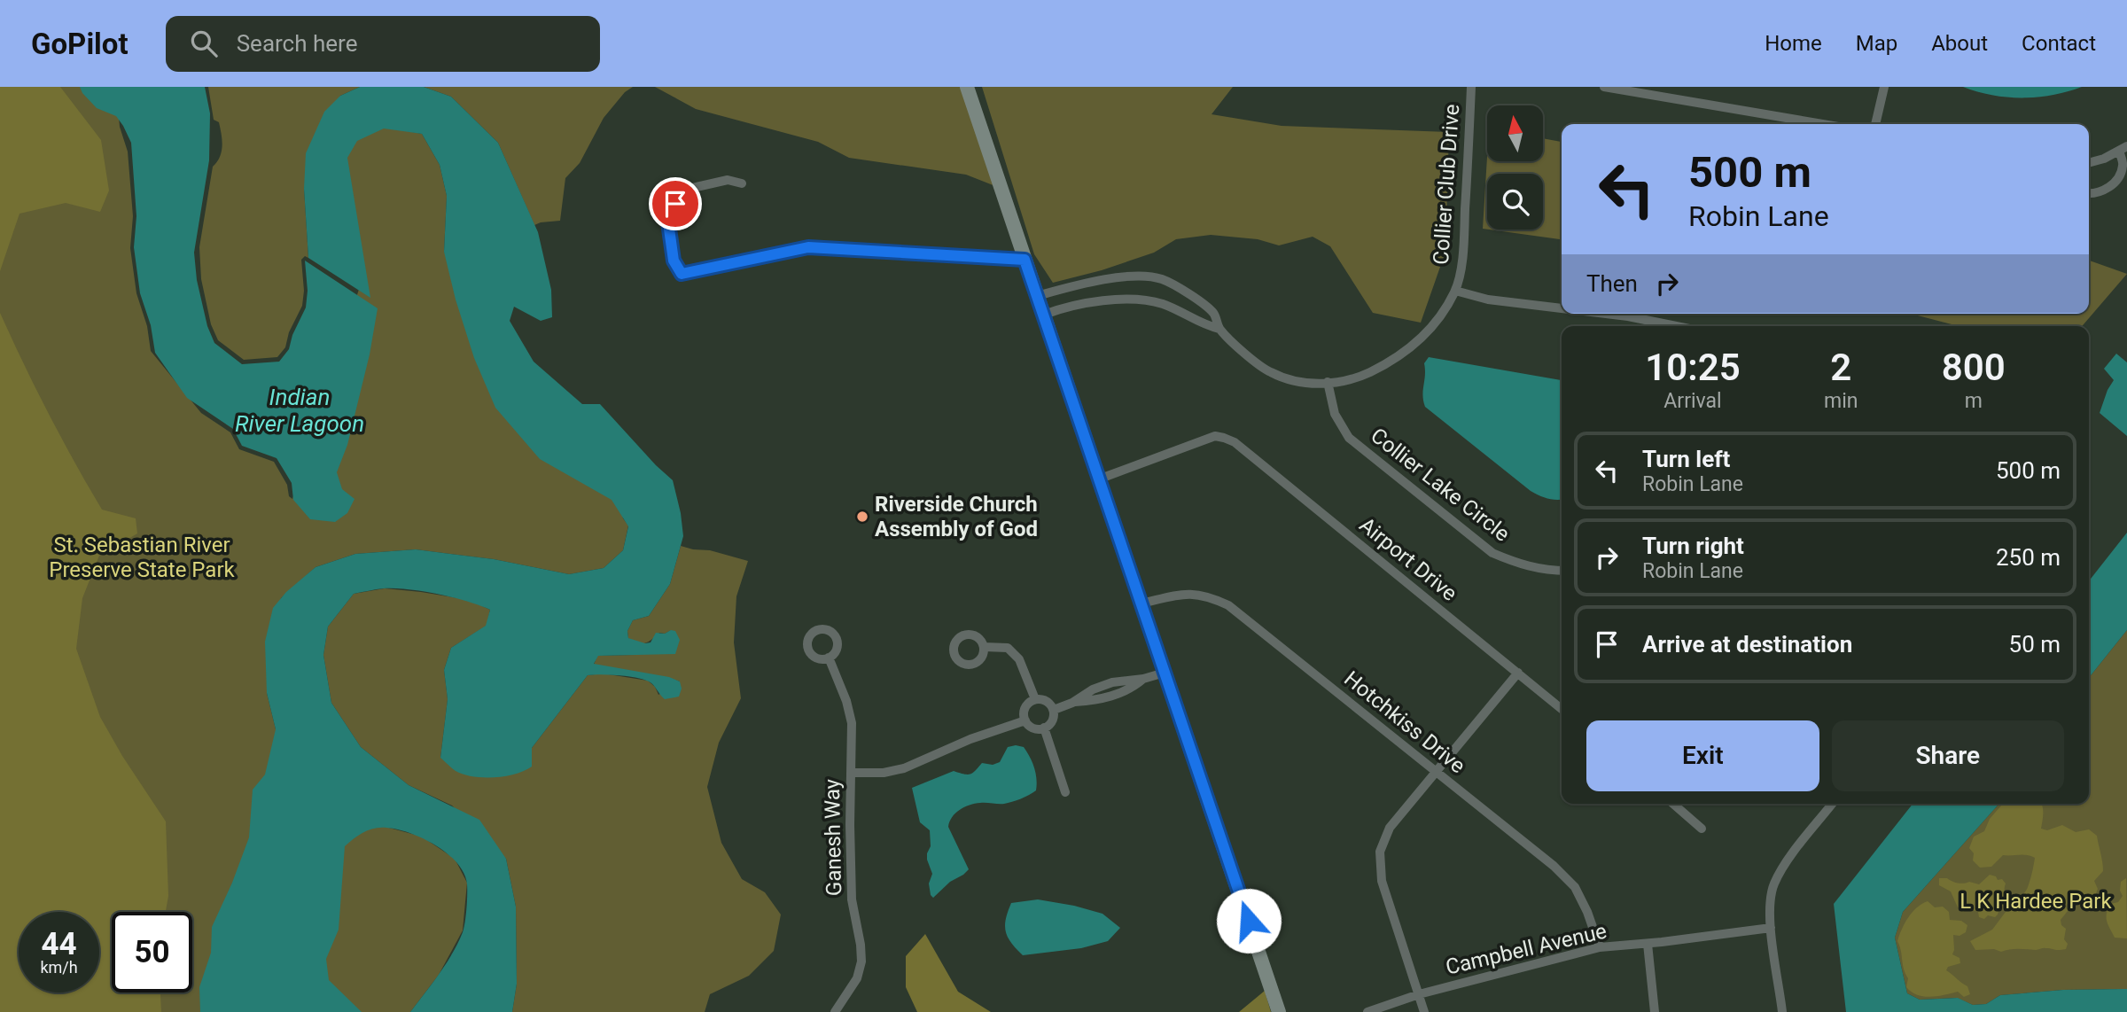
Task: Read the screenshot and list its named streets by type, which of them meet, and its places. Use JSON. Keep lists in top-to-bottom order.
{
  "streets": {
    "street": [
      "Collier Club Drive",
      "Collier Lake Circle",
      "Airport Drive",
      "Hotchkiss Drive",
      "Ganesh Way",
      "Campbell Avenue"
    ]
  },
  "crossings": [
    ["Collier Club Drive", "Collier Lake Circle"],
    ["Hotchkiss Drive", "Campbell Avenue"]
  ],
  "water": ["Indian River Lagoon"],
  "parks": ["St. Sebastian River Preserve State Park", "L K Hardee Park"],
  "places": ["Riverside Church Assembly of God"],
  "north": "top",
  "page": {
    "header": "GoPilot",
    "search": "Search here",
    "nav": [
      "Home",
      "Map",
      "About",
      "Contact"
    ],
    "turn": ["500 m", "Robin Lane"],
    "then": "Then",
    "eta": [
      "10:25",
      "Arrival",
      "2",
      "min",
      "800",
      "m"
    ],
    "list": [
      {
        "name": "Turn left",
        "note": "Robin Lane",
        "value": "500 m"
      },
      {
        "name": "Turn right",
        "note": "Robin Lane",
        "value": "250 m"
      },
      {
        "name": "Arrive at destination",
        "value": "50 m"
      }
    ],
    "buttons": ["Exit", "Share"],
    "speed": "44 km/h",
    "limit": "50"
  }
}
